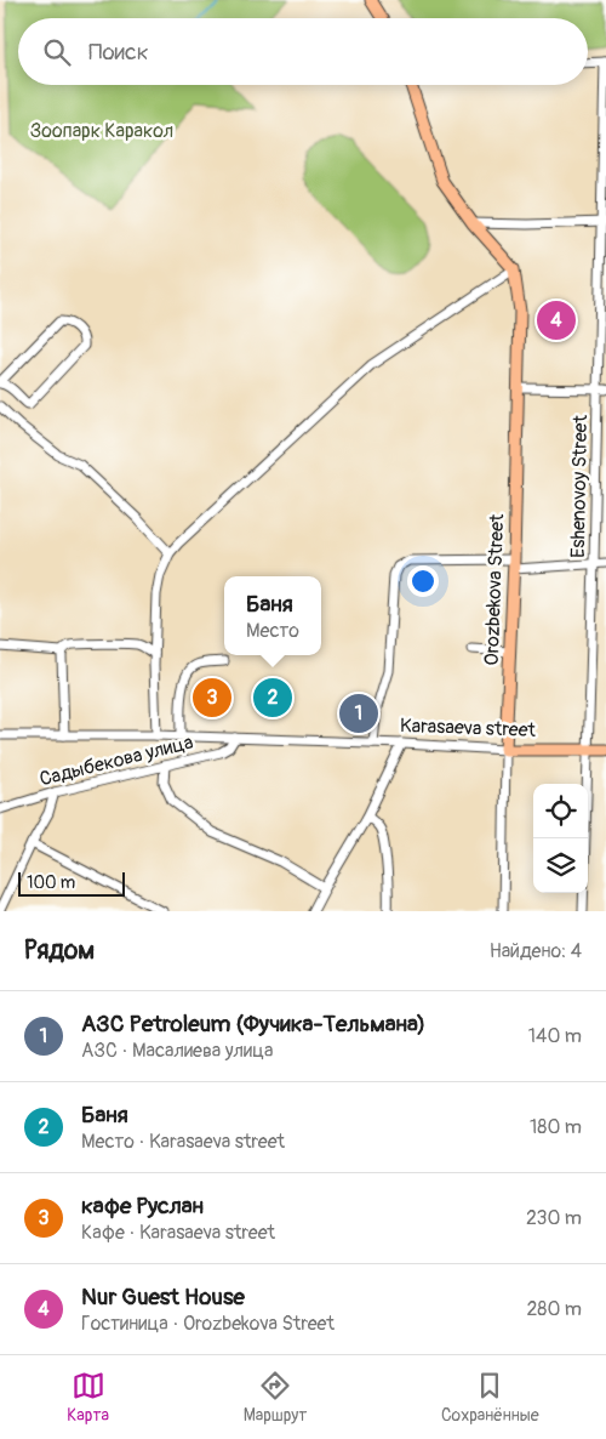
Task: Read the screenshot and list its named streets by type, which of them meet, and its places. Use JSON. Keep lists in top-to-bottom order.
{
  "streets": {
    "main road": ["Orozbekova Street", "Karasaeva street"],
    "street": ["Eshenovoy Street", "Садыбекова улица"]
  },
  "crossings": [
    ["Eshenovoy Street", "Karasaeva street"],
    ["Orozbekova Street", "Karasaeva street"],
    ["Karasaeva street", "Садыбекова улица"]
  ],
  "parks": ["Зоопарк Каракол"],
  "scale_bar": "100 m",
  "page": {
    "search": "Поиск",
    "pins": [
      "4",
      "2",
      "3",
      "1"
    ],
    "popup": ["Баня", "Место"],
    "scale": "100 m",
    "heading": ["Рядом", "Найдено: 4"],
    "list": [
      {
        "mark": "1",
        "name": "АЗС Petroleum (Фучика-Тельмана)",
        "note": "АЗС · Масалиева улица",
        "value": "140 m"
      },
      {
        "mark": "2",
        "name": "Баня",
        "note": "Место · Karasaeva street",
        "value": "180 m"
      },
      {
        "mark": "3",
        "name": "кафе Руслан",
        "note": "Кафе · Karasaeva street",
        "value": "230 m"
      },
      {
        "mark": "4",
        "name": "Nur Guest House",
        "note": "Гостиница · Orozbekova Street",
        "value": "280 m"
      }
    ],
    "nav": ["Карта", "Маршрут", "Сохранённые"]
  }
}
